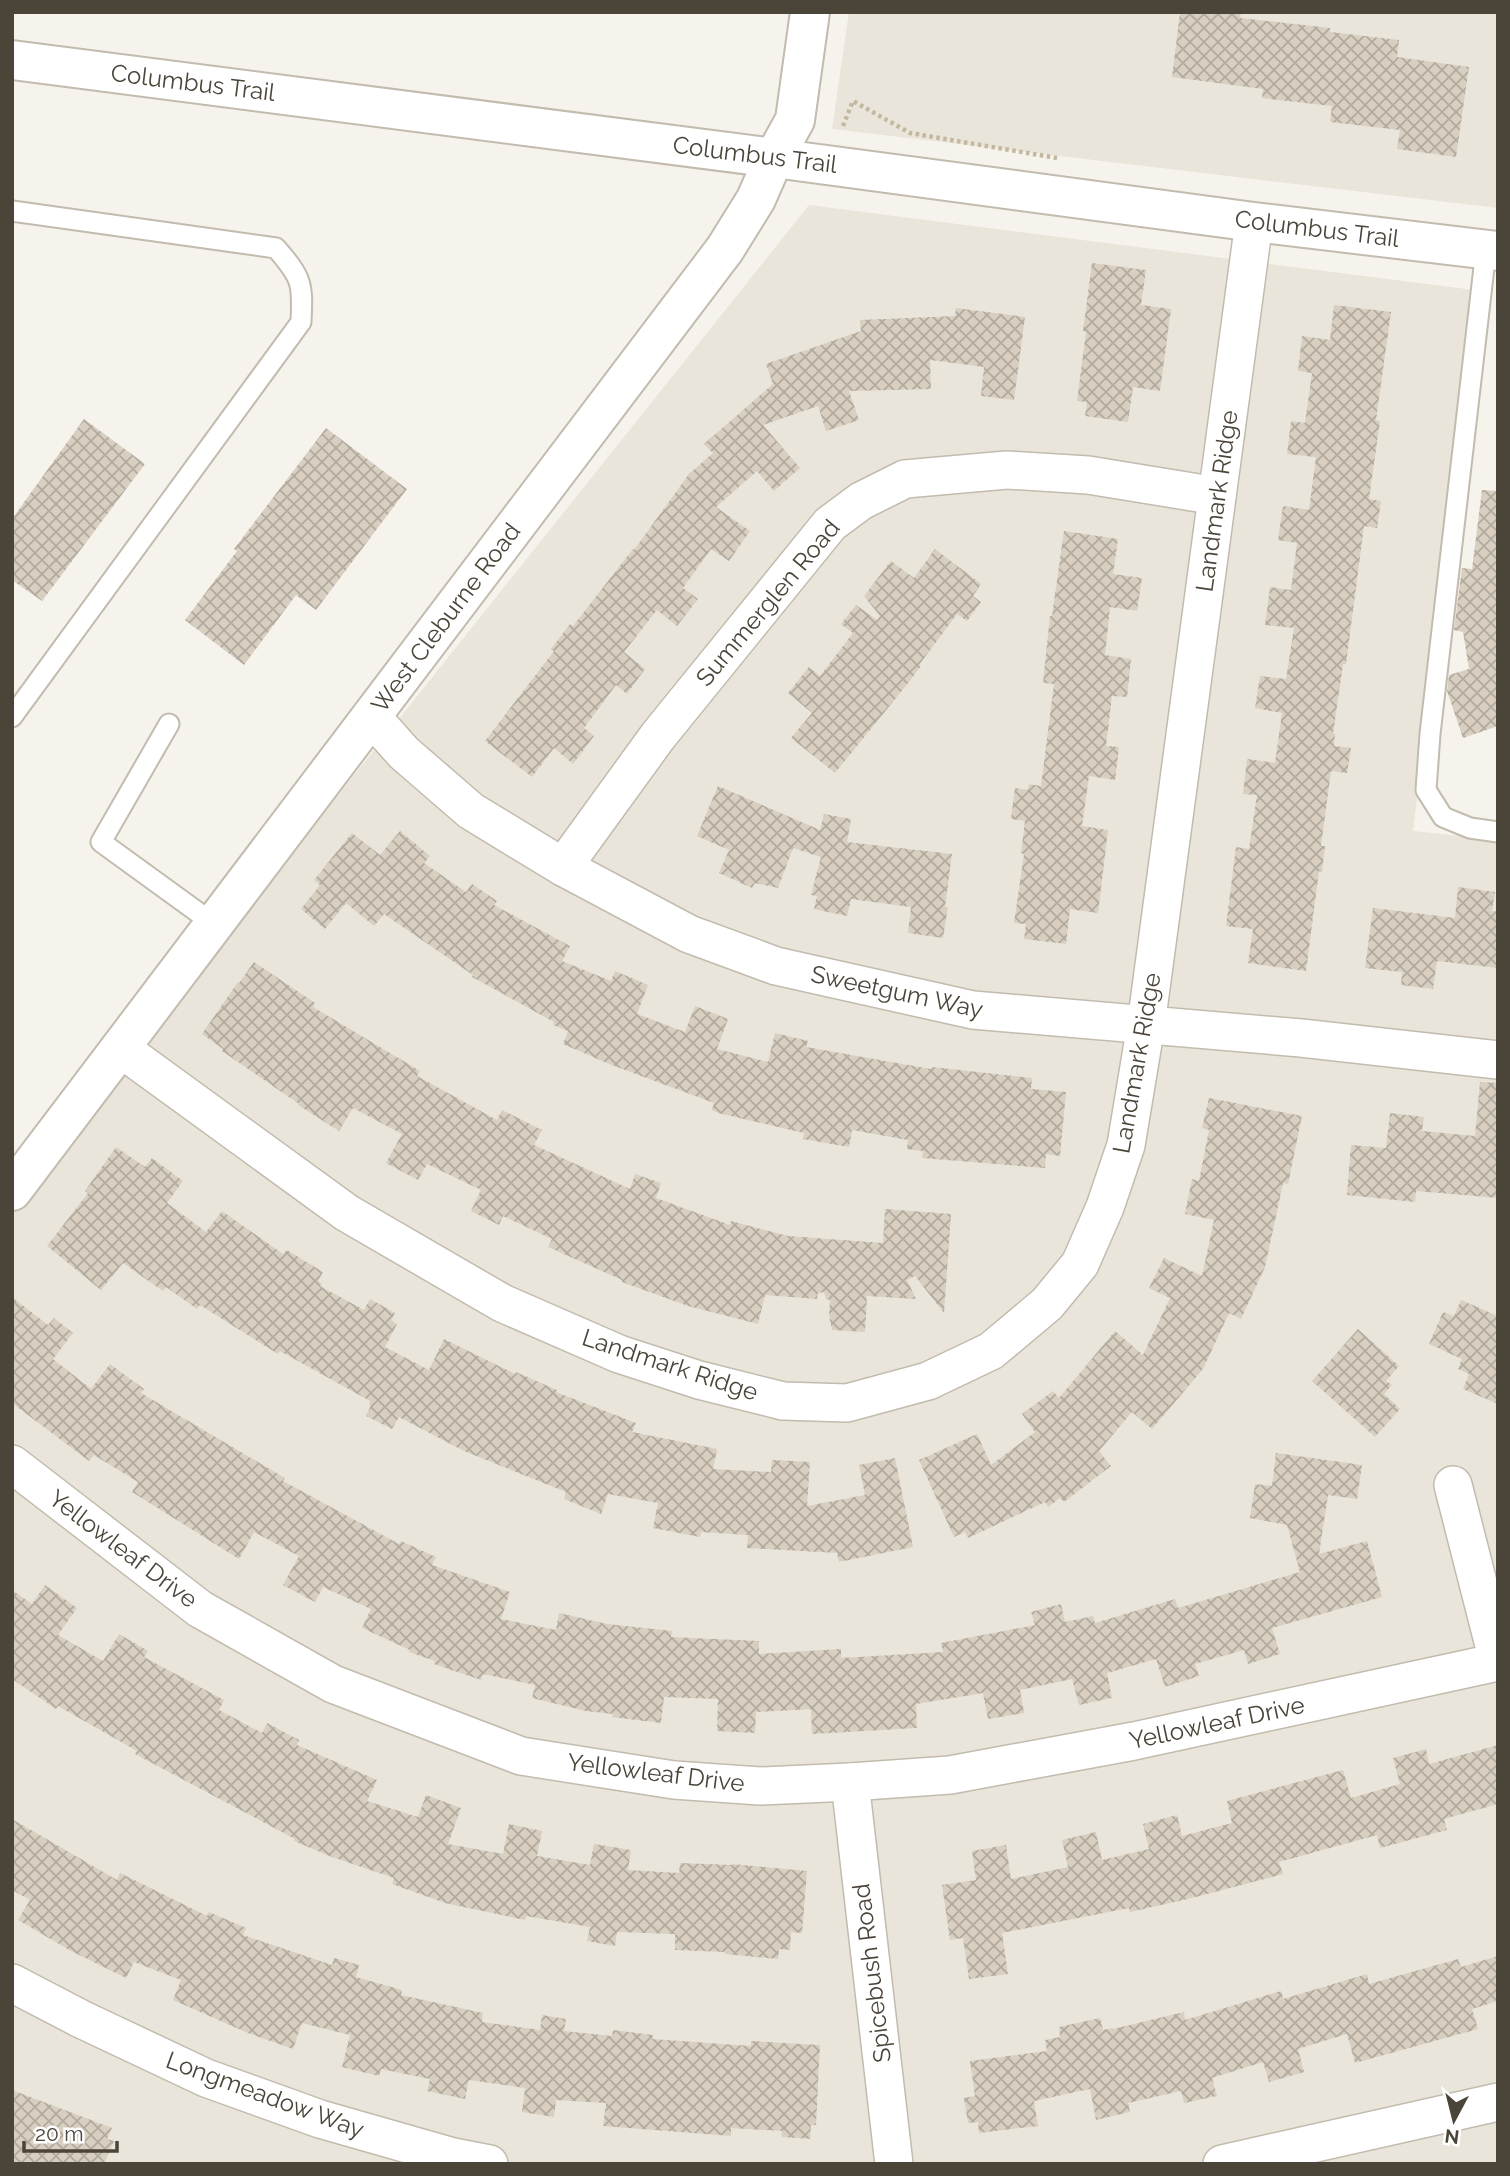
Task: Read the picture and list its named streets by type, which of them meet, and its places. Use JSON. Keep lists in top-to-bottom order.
{
  "streets": {
    "street": [
      "Columbus Trail",
      "Landmark Ridge",
      "Summerglen Road",
      "West Cleburne Road",
      "Sweetgum Way",
      "Yellowleaf Drive",
      "Spicebush Road",
      "Longmeadow Way"
    ]
  },
  "crossings": [
    ["Columbus Trail", "Landmark Ridge"],
    ["Columbus Trail", "West Cleburne Road"],
    ["Landmark Ridge", "Summerglen Road"],
    ["Landmark Ridge", "West Cleburne Road"],
    ["Landmark Ridge", "Sweetgum Way"],
    ["Summerglen Road", "Sweetgum Way"],
    ["West Cleburne Road", "Sweetgum Way"],
    ["Yellowleaf Drive", "Spicebush Road"]
  ],
  "scale_bar": "20 m",
  "north": "bottom"
}
